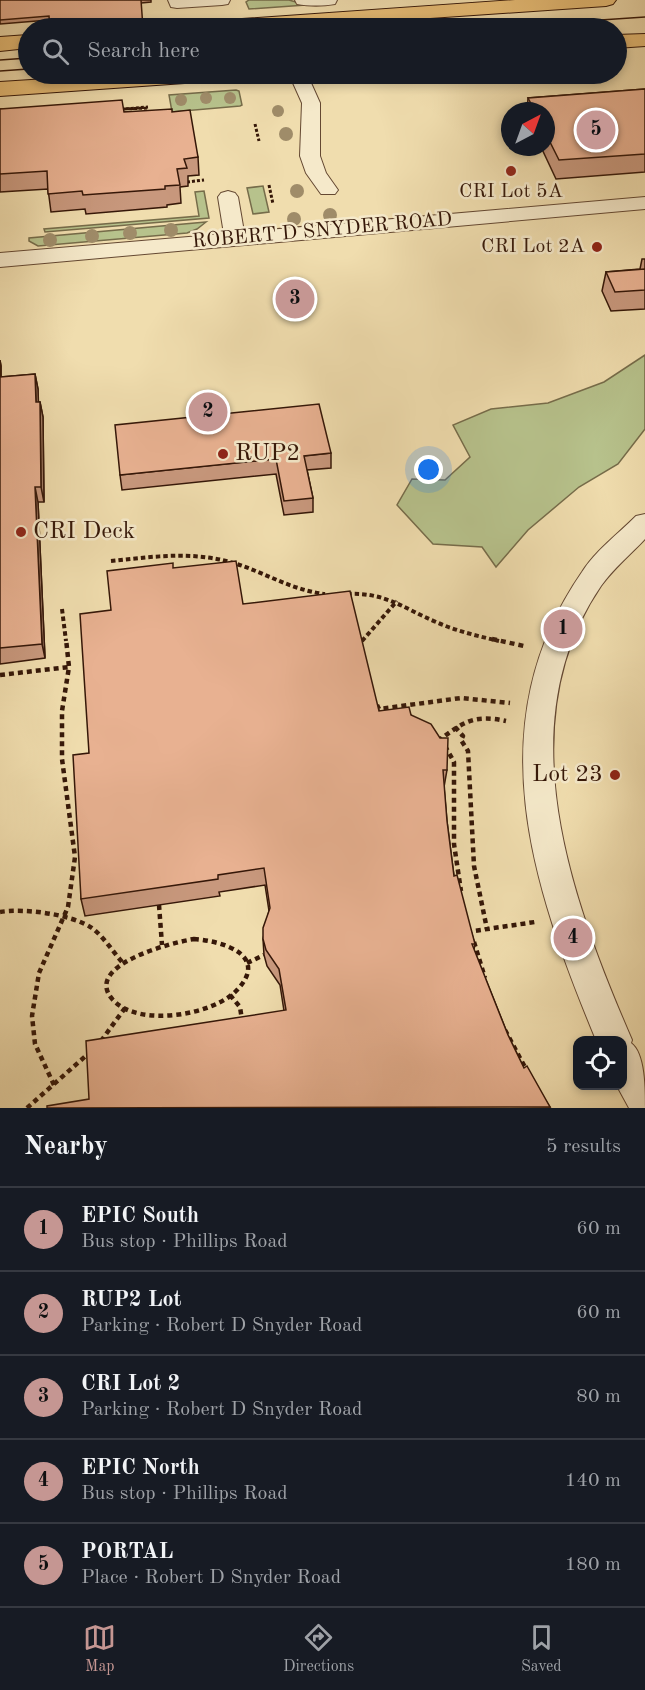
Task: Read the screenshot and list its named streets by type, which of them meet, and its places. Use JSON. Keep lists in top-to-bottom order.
{
  "streets": {
    "street": ["ROBERT D SNYDER ROAD"]
  },
  "places": [
    "CRI Lot 5A",
    "CRI Lot 2A",
    "RUP2",
    "CRI Deck",
    "Lot 23"
  ],
  "north": "top right",
  "page": {
    "search": "Search here",
    "pins": [
      "5",
      "3",
      "2",
      "1",
      "4"
    ],
    "heading": ["Nearby", "5 results"],
    "list": [
      {
        "mark": "1",
        "name": "EPIC South",
        "note": "Bus stop · Phillips Road",
        "value": "60 m"
      },
      {
        "mark": "2",
        "name": "RUP2 Lot",
        "note": "Parking · Robert D Snyder Road",
        "value": "60 m"
      },
      {
        "mark": "3",
        "name": "CRI Lot 2",
        "note": "Parking · Robert D Snyder Road",
        "value": "80 m"
      },
      {
        "mark": "4",
        "name": "EPIC North",
        "note": "Bus stop · Phillips Road",
        "value": "140 m"
      },
      {
        "mark": "5",
        "name": "PORTAL",
        "note": "Place · Robert D Snyder Road",
        "value": "180 m"
      }
    ],
    "nav": ["Map", "Directions", "Saved"]
  }
}
